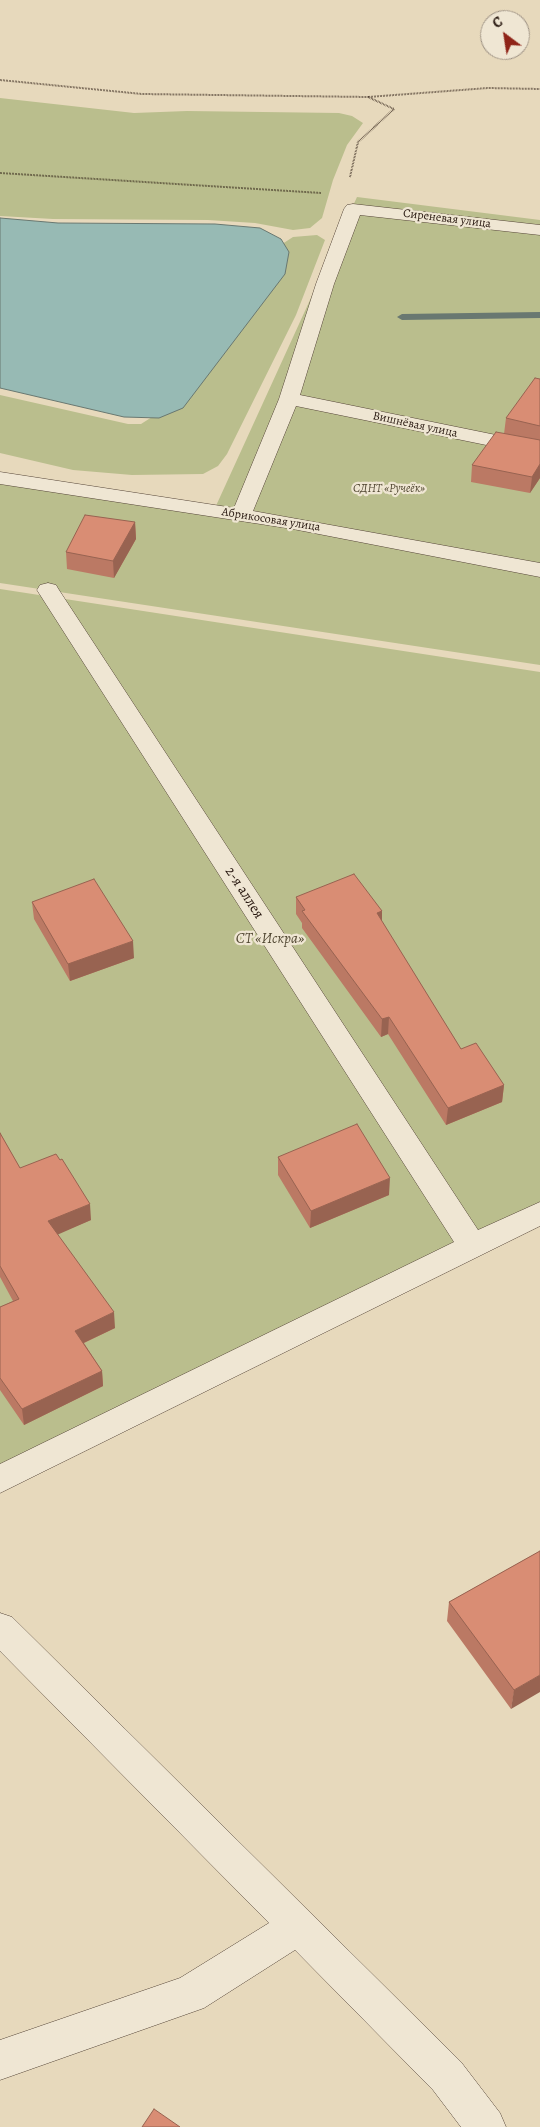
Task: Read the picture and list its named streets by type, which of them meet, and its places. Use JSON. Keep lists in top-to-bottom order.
{
  "streets": {
    "street": [
      "Сиреневая улица",
      "Вишнёвая улица",
      "Абрикосовая улица",
      "2-я аллея"
    ]
  },
  "parks": ["СДНТ «Ручеёк»", "СТ «Искра»"],
  "north": "top left"
}
